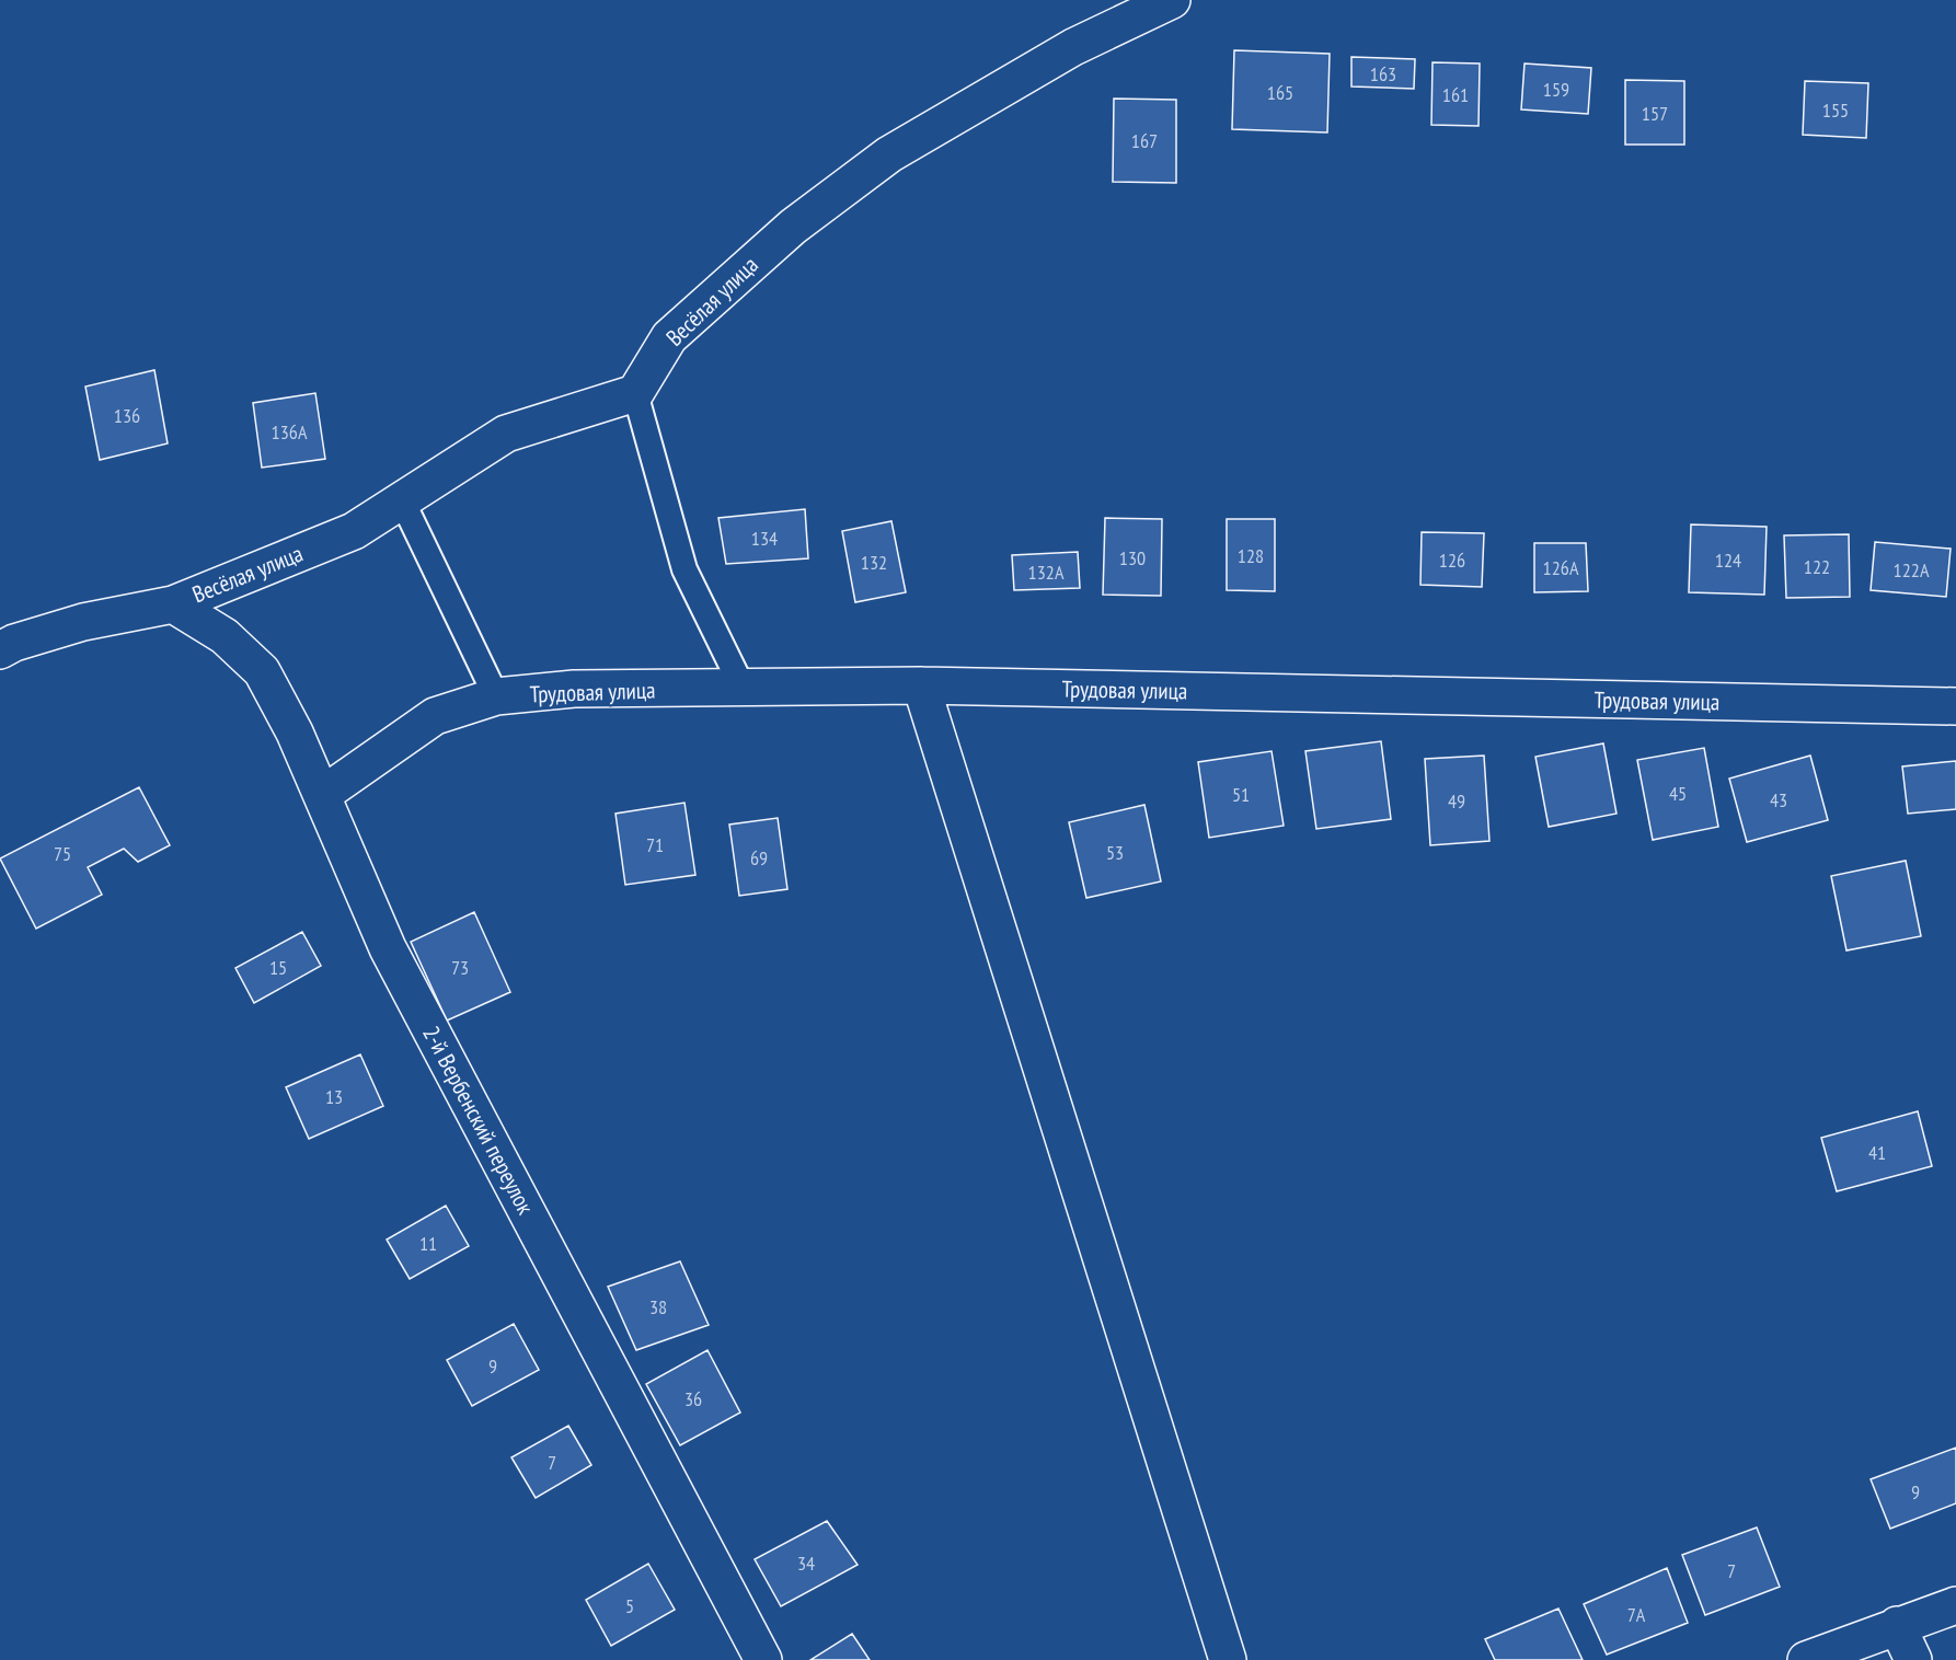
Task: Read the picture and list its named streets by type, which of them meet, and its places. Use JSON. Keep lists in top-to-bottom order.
{
  "streets": {
    "street": ["Весёлая улица", "Трудовая улица", "2-й Вербенский переулок"]
  },
  "crossings": [
    ["Весёлая улица", "2-й Вербенский переулок"],
    ["Трудовая улица", "2-й Вербенский переулок"]
  ],
  "house_numbers": [
    "163",
    "159",
    "165",
    "161",
    "155",
    "157",
    "167",
    "136",
    "136А",
    "134",
    "128",
    "130",
    "126",
    "124",
    "132",
    "122",
    "126А",
    "122А",
    "132А",
    "45",
    "51",
    "43",
    "49",
    "71",
    "53",
    "75",
    "69",
    "15",
    "73",
    "13",
    "41",
    "11",
    "38",
    "9",
    "36",
    "7",
    "9",
    "34",
    "7",
    "5",
    "7А"
  ]
}
